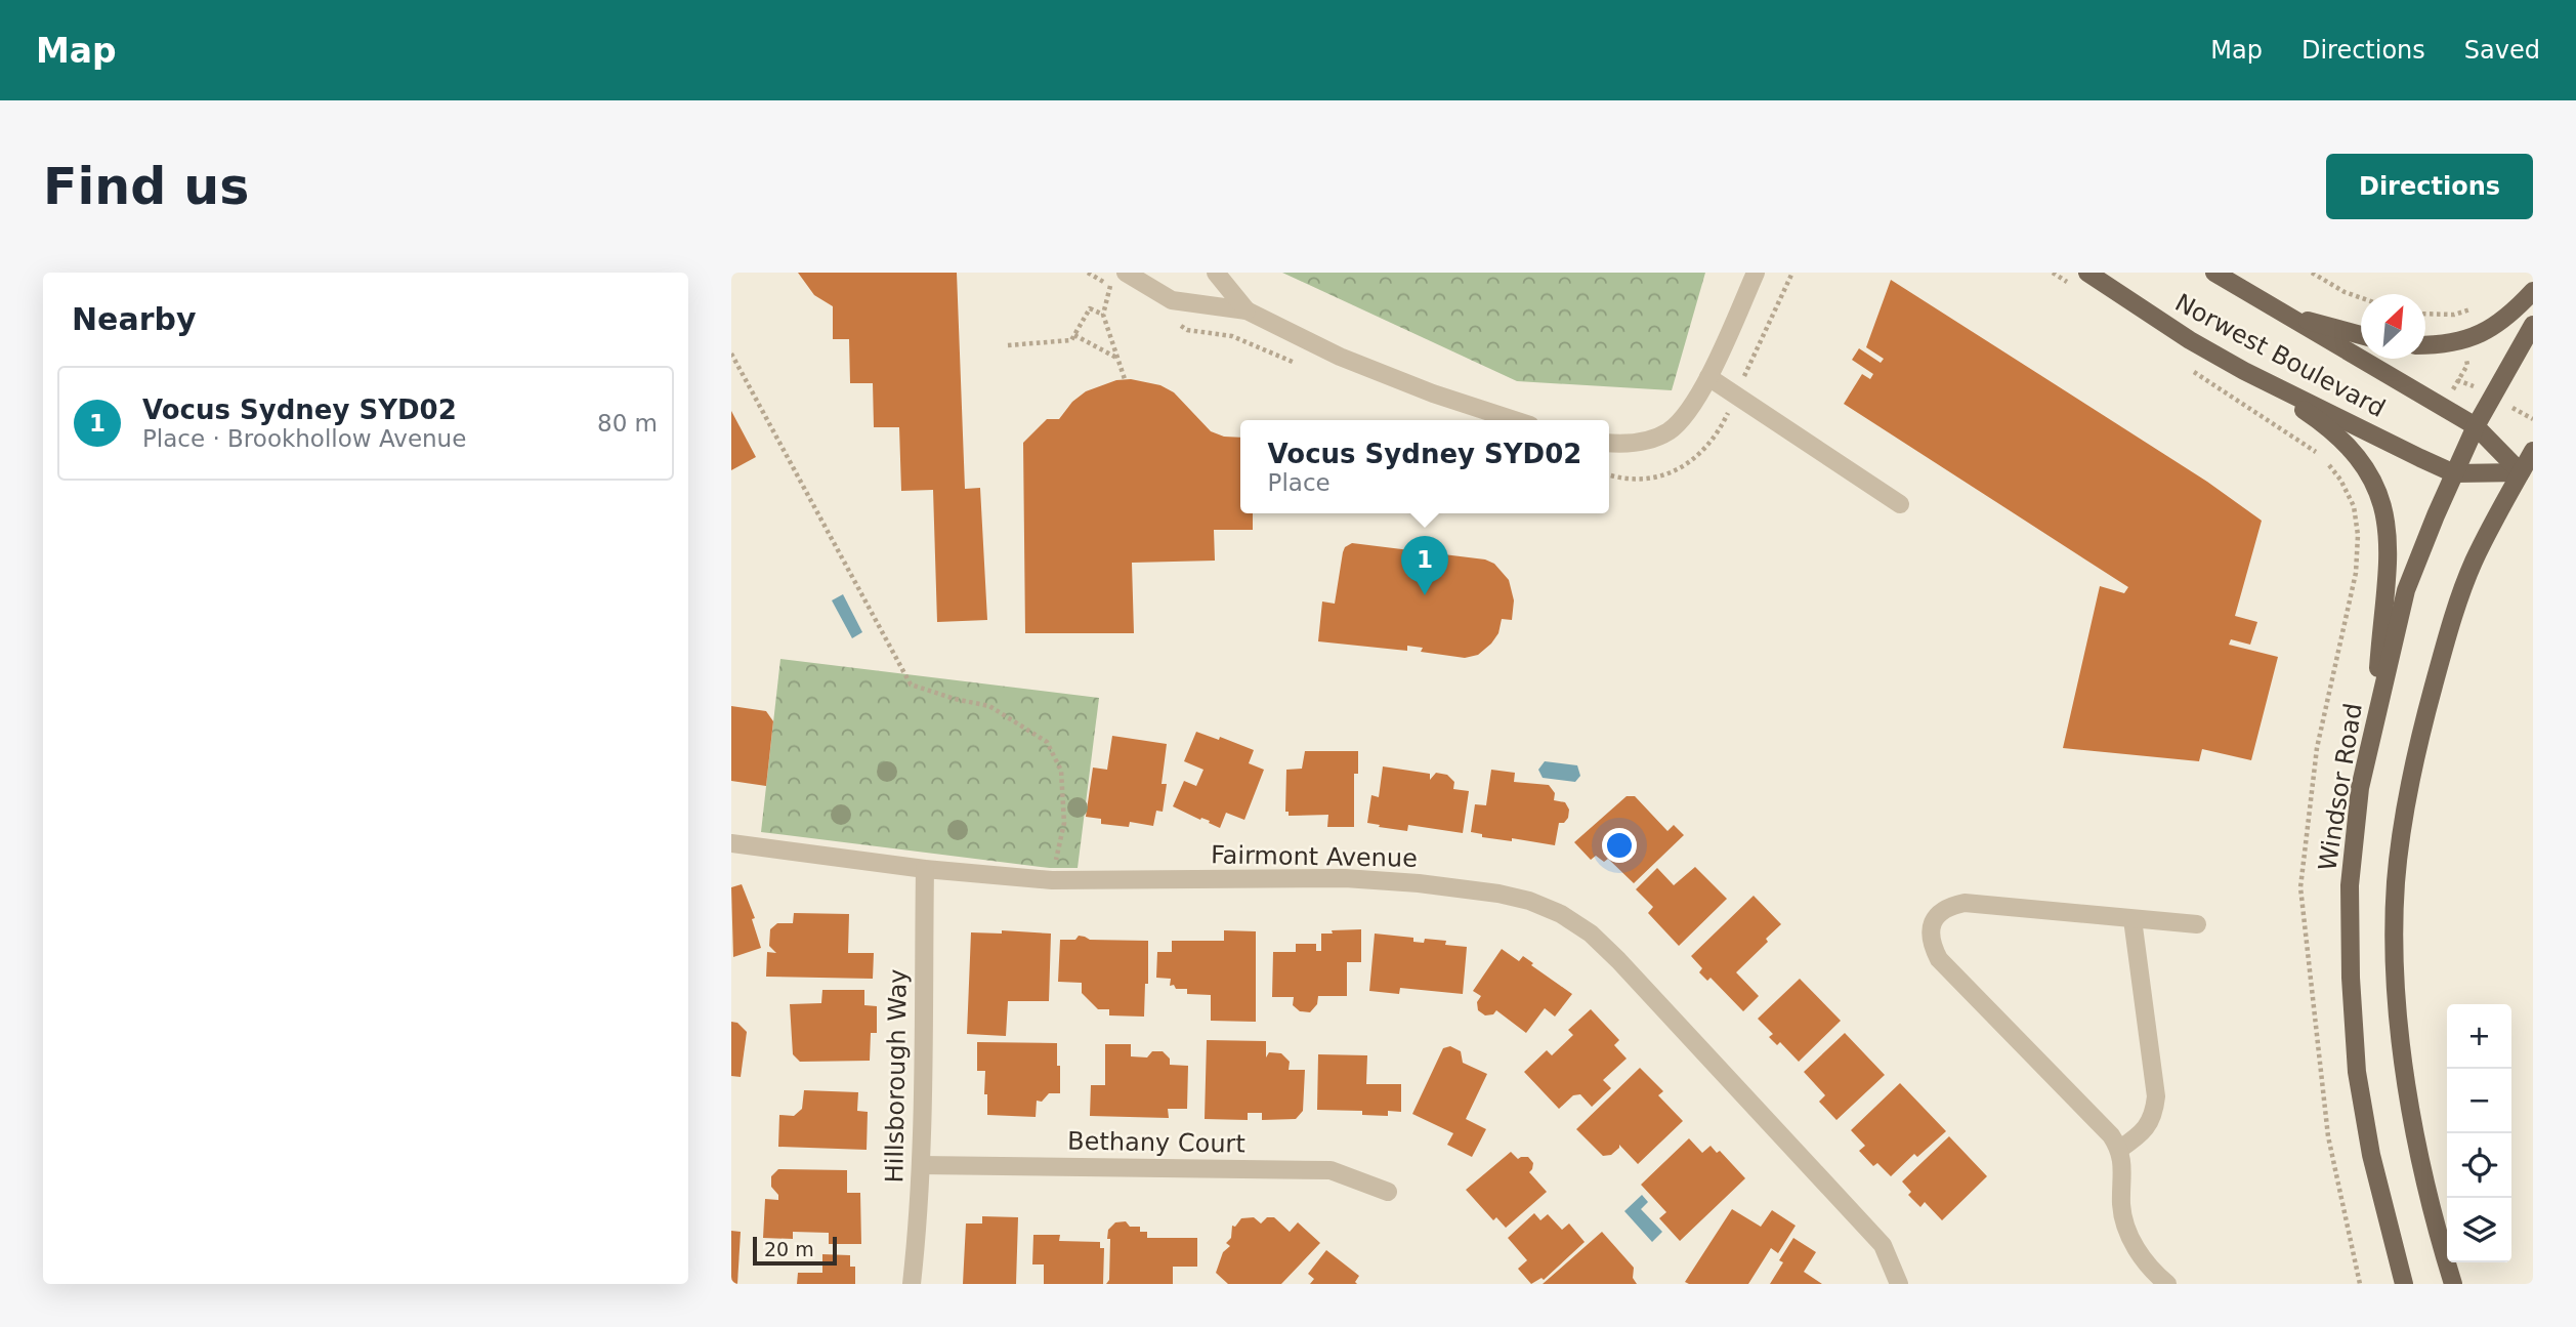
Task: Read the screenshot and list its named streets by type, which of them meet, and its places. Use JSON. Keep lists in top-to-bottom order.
{
  "streets": {
    "main road": ["Norwest Boulevard", "Windsor Road"],
    "street": ["Fairmont Avenue", "Hillsborough Way", "Bethany Court"]
  },
  "crossings": [
    ["Norwest Boulevard", "Windsor Road"],
    ["Fairmont Avenue", "Hillsborough Way"],
    ["Hillsborough Way", "Bethany Court"]
  ],
  "scale_bar": "20 m",
  "north": "top right",
  "page": {
    "header": "Map",
    "nav": ["Map", "Directions", "Saved"],
    "buttons": "Directions",
    "title": "Find us",
    "heading": "Nearby",
    "list": [
      {
        "mark": "1",
        "name": "Vocus Sydney SYD02",
        "note": "Place · Brookhollow Avenue",
        "value": "80 m"
      }
    ],
    "popup": ["Vocus Sydney SYD02", "Place"],
    "pins": "1",
    "map_buttons": ["+", "−"],
    "scale": "20 m"
  }
}
